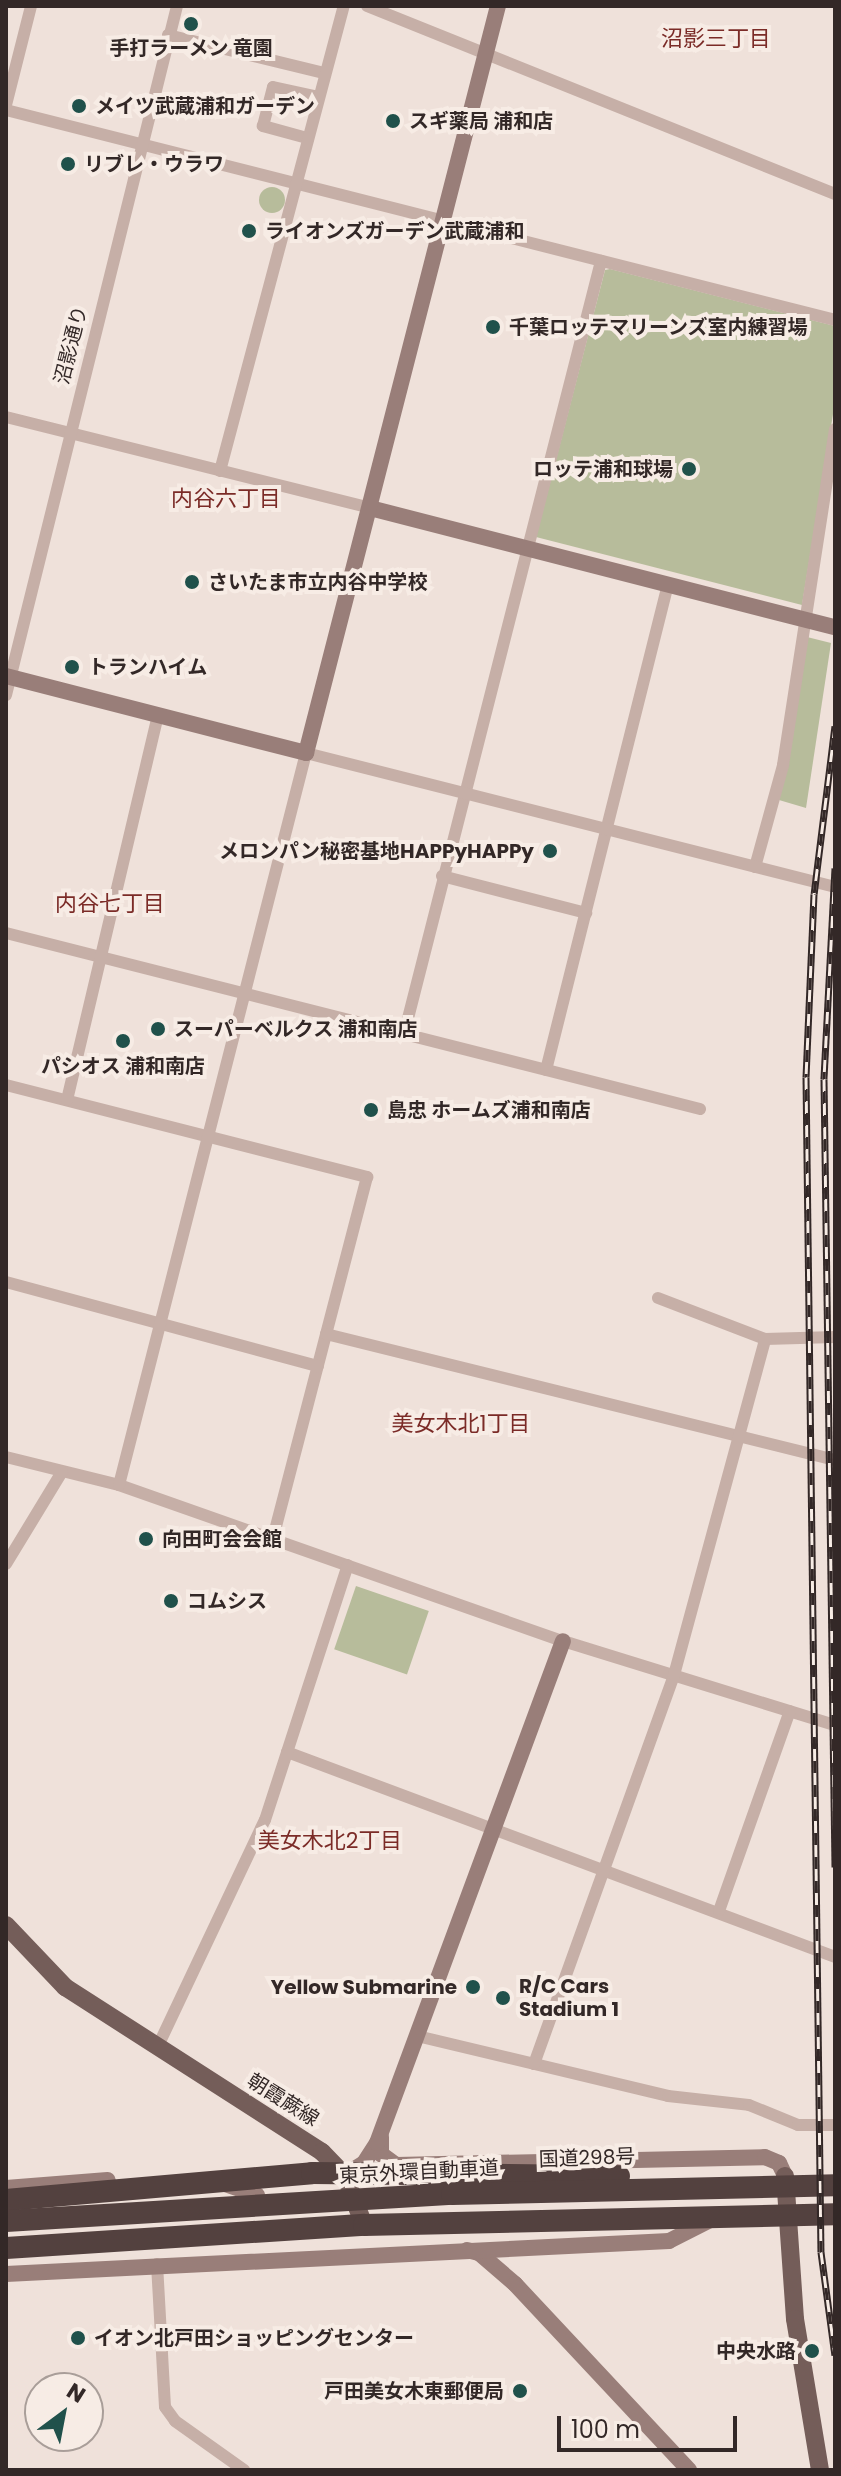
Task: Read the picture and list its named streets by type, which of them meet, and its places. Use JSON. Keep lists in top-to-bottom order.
{
  "streets": {
    "highway": ["国道298号", "東京外環自動車道"],
    "main road": ["朝霞蕨線"],
    "street": ["沼影通り"]
  },
  "crossings": [
    ["朝霞蕨線", "国道298号"]
  ],
  "districts": [
    "沼影三丁目",
    "内谷六丁目",
    "内谷七丁目",
    "美女木北1丁目",
    "美女木北2丁目"
  ],
  "places": [
    "手打ラーメン 竜園",
    "メイツ武蔵浦和ガーデン",
    "スギ薬局 浦和店",
    "リブレ・ウラワ",
    "ライオンズガーデン武蔵浦和",
    "千葉ロッテマリーンズ室内練習場",
    "ロッテ浦和球場",
    "さいたま市立内谷中学校",
    "トランハイム",
    "メロンパン秘密基地HAPPyHAPPy",
    "スーパーベルクス 浦和南店",
    "パシオス 浦和南店",
    "島忠 ホームズ浦和南店",
    "向田町会会館",
    "コムシス",
    "Yellow Submarine",
    "R/C Cars Stadium 1",
    "イオン北戸田ショッピングセンター",
    "中央水路",
    "戸田美女木東郵便局"
  ],
  "scale_bar": "100 m",
  "north": "top right"
}
